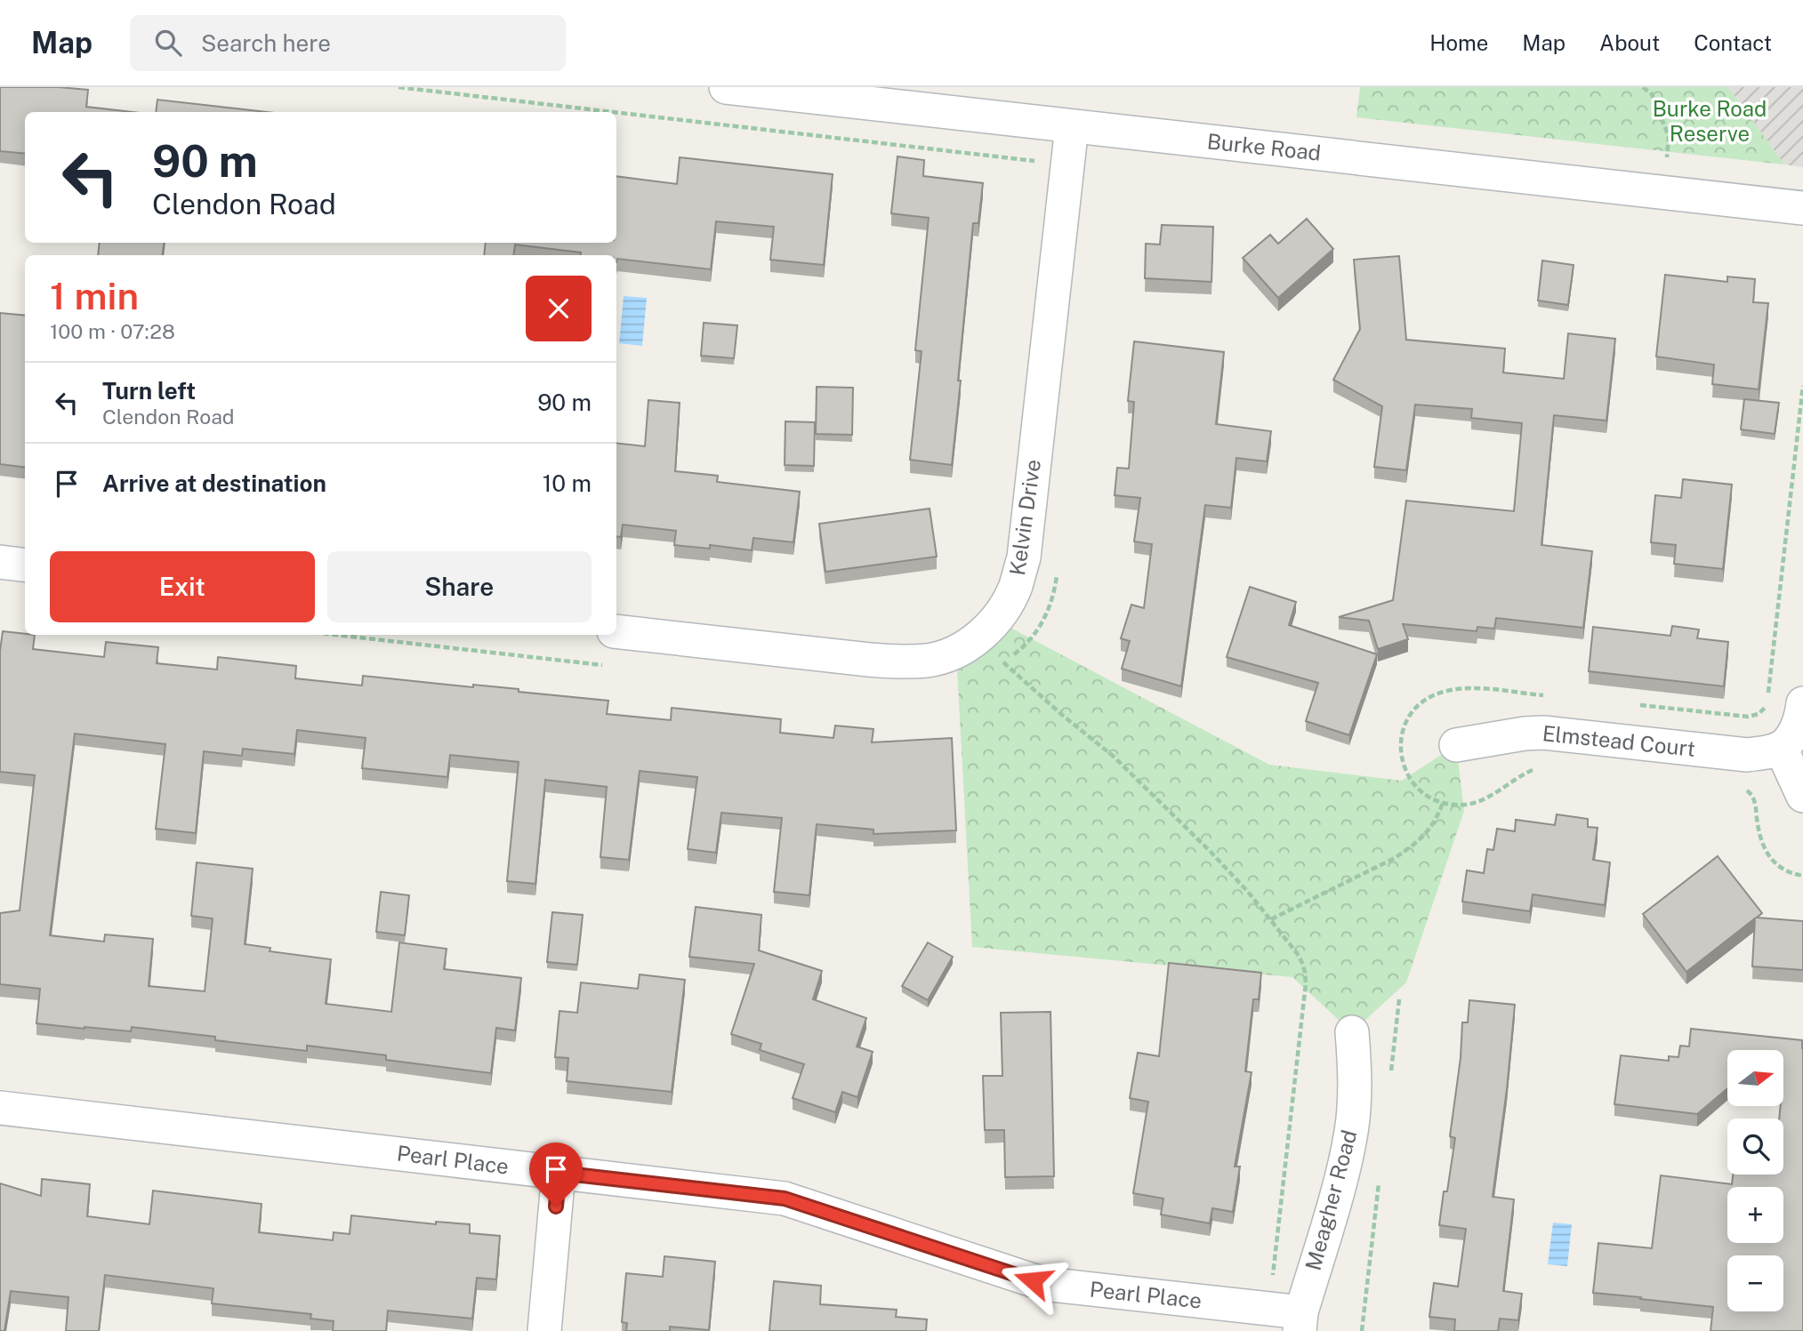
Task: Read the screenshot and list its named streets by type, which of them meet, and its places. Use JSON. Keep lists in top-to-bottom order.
{
  "streets": {
    "street": [
      "Burke Road",
      "Kelvin Drive",
      "Elmstead Court",
      "Pearl Place",
      "Meagher Road"
    ]
  },
  "crossings": [
    ["Burke Road", "Kelvin Drive"],
    ["Pearl Place", "Meagher Road"]
  ],
  "parks": ["Burke Road Reserve"],
  "north": "right",
  "page": {
    "header": "Map",
    "search": "Search here",
    "nav": [
      "Home",
      "Map",
      "About",
      "Contact"
    ],
    "turn": ["90 m", "Clendon Road"],
    "heading": ["1 min", "100 m · 07:28"],
    "list": [
      {
        "name": "Turn left",
        "note": "Clendon Road",
        "value": "90 m"
      },
      {
        "name": "Arrive at destination",
        "value": "10 m"
      }
    ],
    "buttons": ["Exit", "Share"],
    "map_buttons": ["+", "−"]
  }
}
